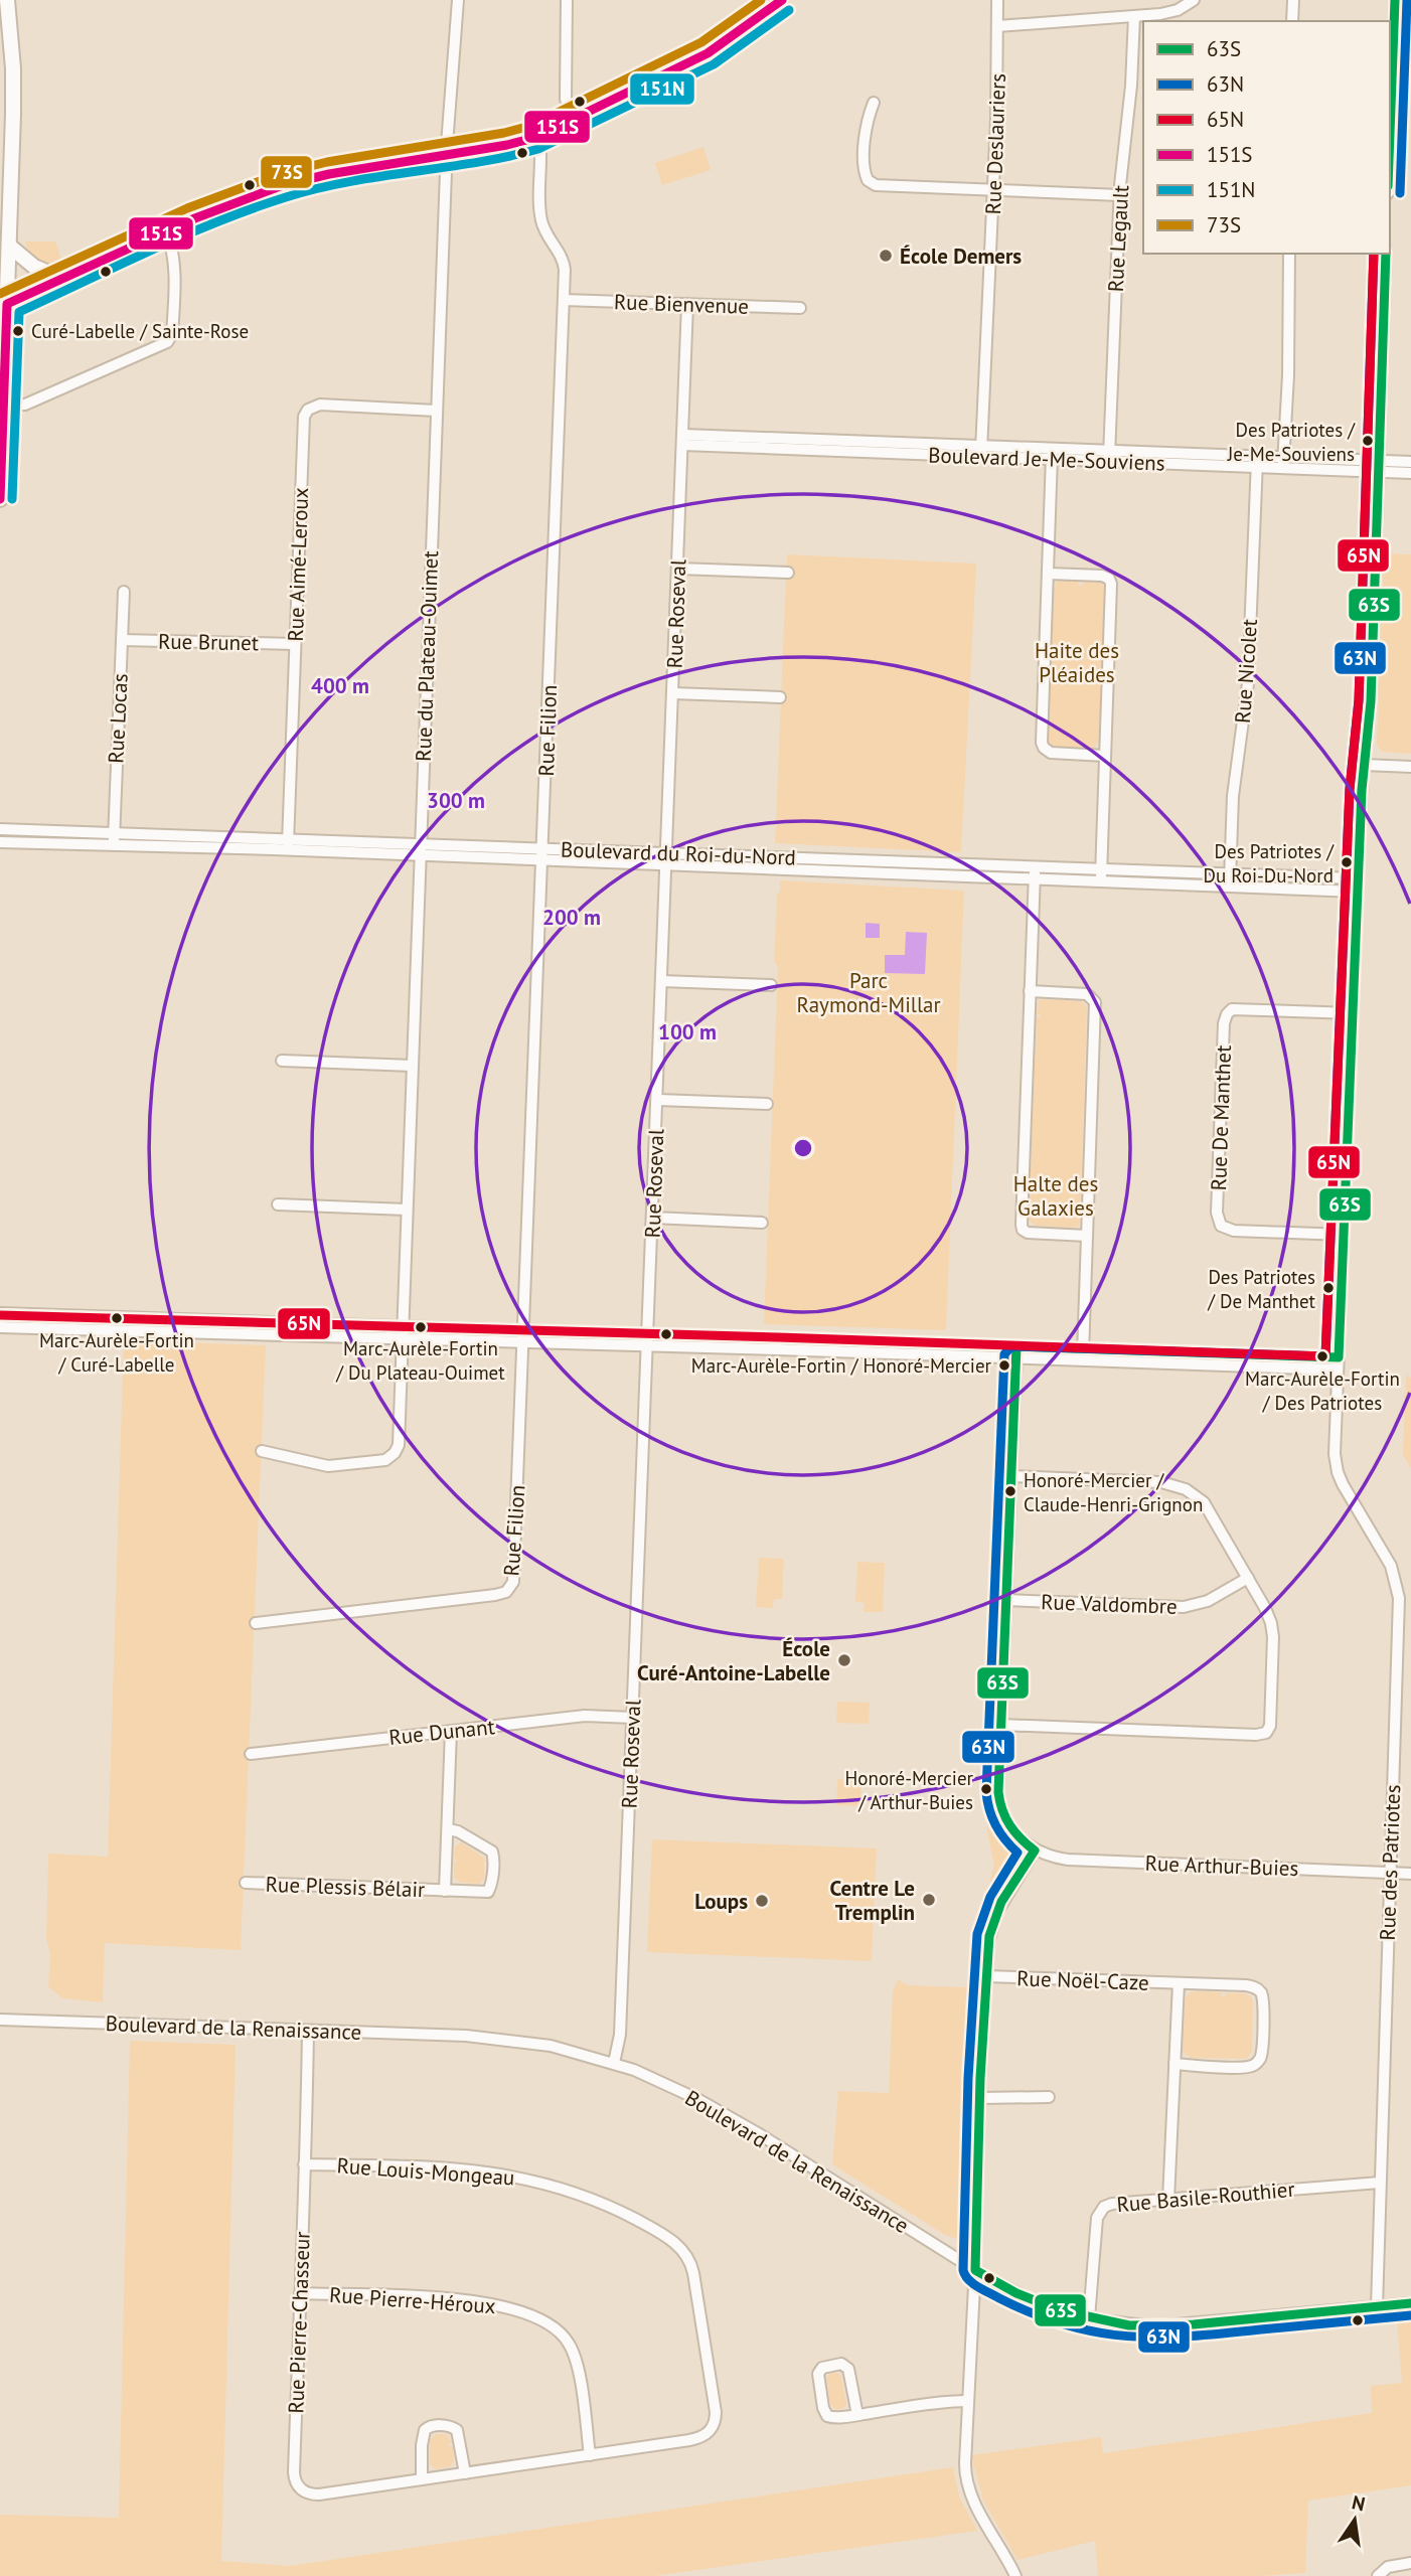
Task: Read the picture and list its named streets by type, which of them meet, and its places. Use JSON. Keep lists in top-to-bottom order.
{
  "streets": {
    "street": [
      "Rue Deslauriers",
      "Rue Legault",
      "Rue Bienvenue",
      "Boulevard Je-Me-Souviens",
      "Rue Aimé-Leroux",
      "Rue Roseval",
      "Rue Brunet",
      "Rue du Plateau-Ouimet",
      "Rue Nicolet",
      "Rue Locas",
      "Rue Filion",
      "Boulevard du Roi-du-Nord",
      "Rue De Manthet",
      "Rue Valdombre",
      "Rue Dunant",
      "Rue des Patriotes",
      "Rue Arthur-Buies",
      "Rue Plessis Bélair",
      "Rue Noël-Caze",
      "Boulevard de la Renaissance",
      "Rue Louis-Mongeau",
      "Rue Basile-Routhier",
      "Rue Pierre-Héroux",
      "Rue Pierre-Chasseur"
    ]
  },
  "crossings": [
    ["Rue Deslauriers", "Boulevard Je-Me-Souviens"],
    ["Rue Legault", "Boulevard Je-Me-Souviens"],
    ["Rue Bienvenue", "Rue Roseval"],
    ["Rue Bienvenue", "Rue Filion"],
    ["Boulevard Je-Me-Souviens", "Rue Roseval"],
    ["Boulevard Je-Me-Souviens", "Rue Nicolet"],
    ["Boulevard Je-Me-Souviens", "Rue des Patriotes"],
    ["Rue Aimé-Leroux", "Rue Brunet"],
    ["Rue Aimé-Leroux", "Rue du Plateau-Ouimet"],
    ["Rue Aimé-Leroux", "Boulevard du Roi-du-Nord"],
    ["Rue Roseval", "Boulevard du Roi-du-Nord"],
    ["Rue Roseval", "Rue Dunant"],
    ["Rue Roseval", "Boulevard de la Renaissance"],
    ["Rue Brunet", "Rue Locas"],
    ["Rue du Plateau-Ouimet", "Boulevard du Roi-du-Nord"],
    ["Rue Nicolet", "Boulevard du Roi-du-Nord"],
    ["Rue Locas", "Boulevard du Roi-du-Nord"],
    ["Rue Filion", "Boulevard du Roi-du-Nord"],
    ["Boulevard du Roi-du-Nord", "Rue des Patriotes"],
    ["Rue De Manthet", "Rue des Patriotes"],
    ["Rue Dunant", "Rue Plessis Bélair"],
    ["Rue des Patriotes", "Rue Arthur-Buies"],
    ["Rue des Patriotes", "Boulevard de la Renaissance"],
    ["Rue des Patriotes", "Rue Basile-Routhier"],
    ["Rue Noël-Caze", "Rue Basile-Routhier"],
    ["Boulevard de la Renaissance", "Rue Basile-Routhier"],
    ["Boulevard de la Renaissance", "Rue Pierre-Chasseur"],
    ["Rue Louis-Mongeau", "Rue Pierre-Chasseur"],
    ["Rue Pierre-Héroux", "Rue Pierre-Chasseur"]
  ],
  "parks": ["Haite des Pléaides", "Parc Raymond-Millar", "Halte des Galaxies"],
  "places": [
    "École Demers",
    "Curé-Labelle / Sainte-Rose",
    "Des Patriotes / Je-Me-Souviens",
    "Des Patriotes / Du Roi-Du-Nord",
    "Des Patriotes / De Manthet",
    "Marc-Aurèle-Fortin / Curé-Labelle",
    "Marc-Aurèle-Fortin / Du Plateau-Ouimet",
    "Marc-Aurèle-Fortin / Des Patriotes",
    "Marc-Aurèle-Fortin / Honoré-Mercier",
    "Honoré-Mercier / Claude-Henri-Grignon",
    "École Curé-Antoine-Labelle",
    "Honoré-Mercier / Arthur-Buies",
    "Centre Le Tremplin",
    "Loups"
  ],
  "lines": [
    "transit line 63S",
    "transit line 63N",
    "transit line 151S",
    "transit line 73S",
    "transit line 151N",
    "transit line 65N"
  ],
  "legend": [
    "63S",
    "63N",
    "65N",
    "151S",
    "151N",
    "73S"
  ],
  "north": "top",
  "rings": [
    "400 m",
    "300 m",
    "200 m",
    "100 m"
  ]
}
